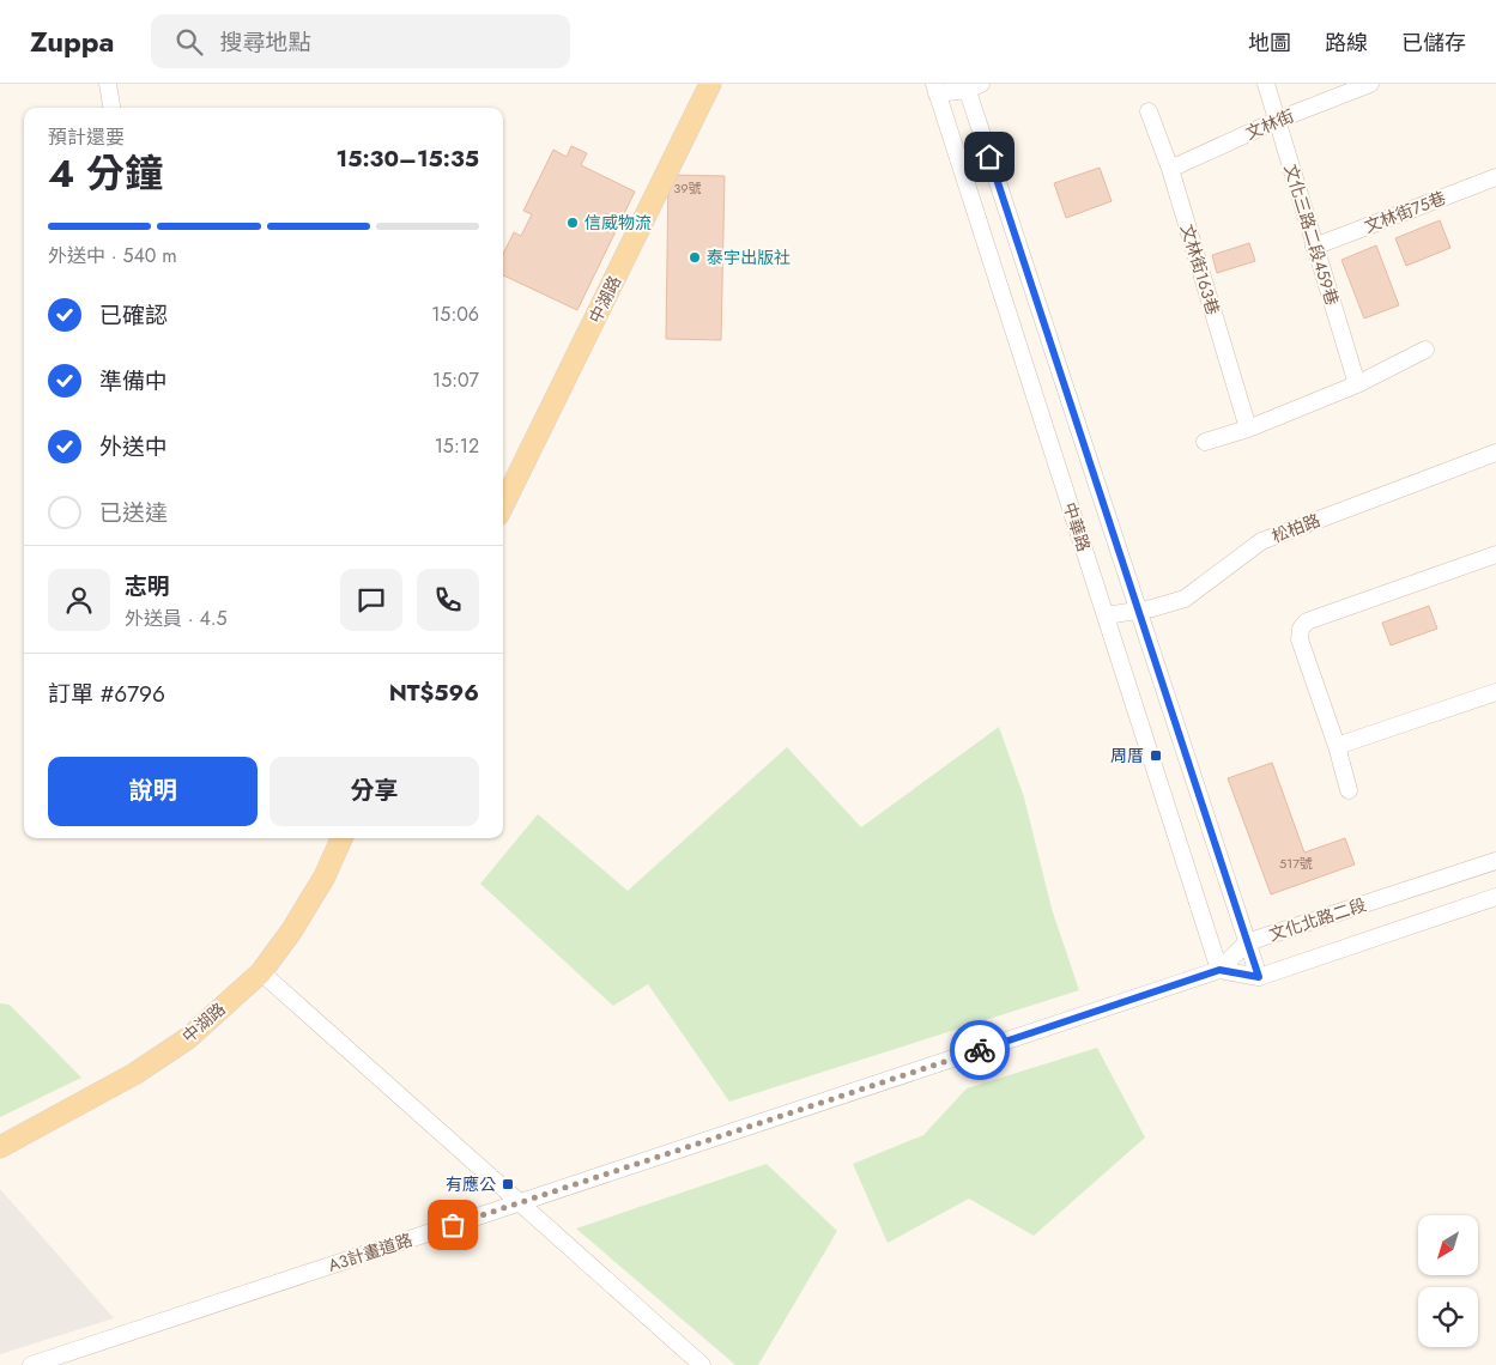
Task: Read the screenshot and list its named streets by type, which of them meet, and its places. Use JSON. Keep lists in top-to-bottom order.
{
  "streets": {
    "main road": ["中湖路"],
    "street": [
      "文林街",
      "文林街75巷",
      "文化三路二段459巷",
      "文林街163巷",
      "中華路",
      "松柏路",
      "文化北路二段",
      "A3計畫道路"
    ]
  },
  "crossings": [
    ["文林街", "文化三路二段459巷"],
    ["文林街", "文林街163巷"],
    ["文林街75巷", "文化三路二段459巷"],
    ["中華路", "松柏路"],
    ["中華路", "文化北路二段"],
    ["中華路", "A3計畫道路"],
    ["文化北路二段", "A3計畫道路"]
  ],
  "places": {
    "other": ["信威物流", "泰宇出版社"],
    "transit": ["周厝", "有應公"]
  },
  "house_numbers": ["39號", "517號"],
  "north": "bottom left",
  "page": {
    "header": "Zuppa",
    "search": "搜尋地點",
    "nav": ["地圖", "路線", "已儲存"],
    "heading": ["4 分鐘", "預計還要", "15:30–15:35"],
    "panel": [
      "志明",
      "外送員 · 4.5",
      "訂單 #6796",
      "NT$596"
    ],
    "bar": "外送中 · 540 m",
    "list": [
      ["已確認", "15:06"],
      ["準備中", "15:07"],
      ["外送中", "15:12"],
      "已送達"
    ],
    "buttons": ["說明", "分享"]
  }
}
